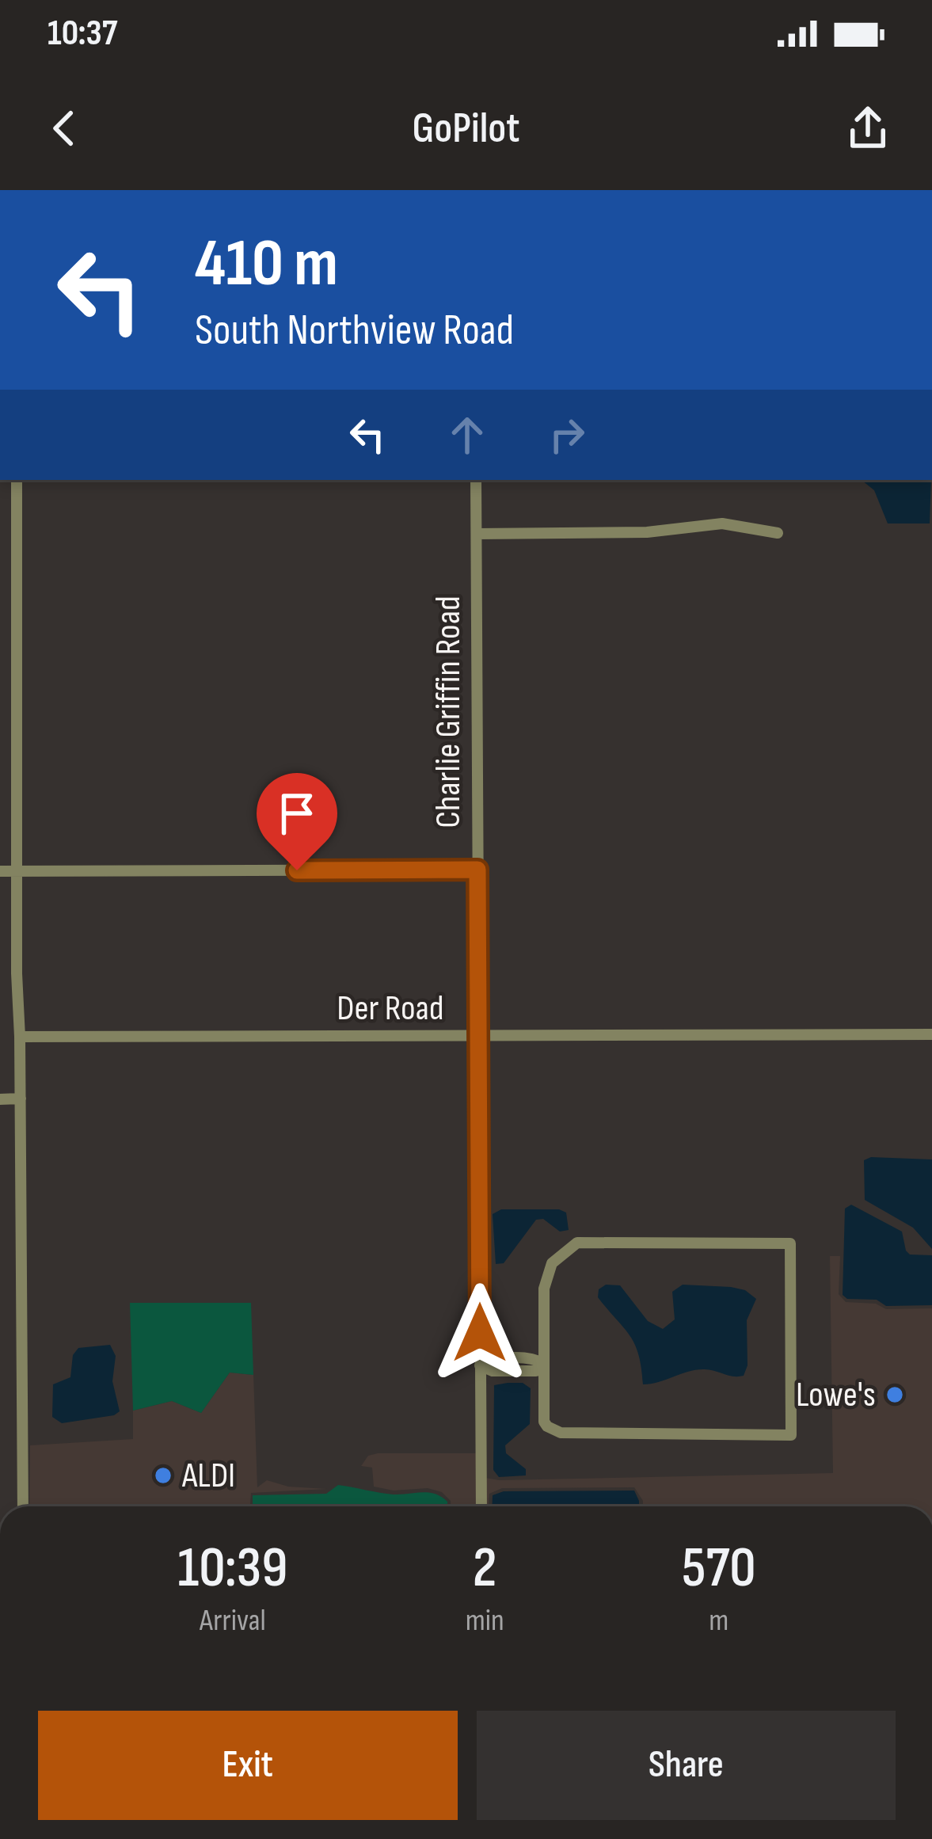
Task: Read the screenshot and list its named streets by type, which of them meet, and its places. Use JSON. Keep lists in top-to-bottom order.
{
  "streets": {
    "street": ["Charlie Griffin Road", "Der Road"]
  },
  "crossings": [
    ["Charlie Griffin Road", "Der Road"]
  ],
  "places": ["Lowe's", "ALDI"],
  "page": {
    "status": "10:37",
    "header": "GoPilot",
    "turn": ["410 m", "South Northview Road"],
    "eta": [
      "10:39",
      "Arrival",
      "2",
      "min",
      "570",
      "m"
    ],
    "buttons": ["Exit", "Share"]
  }
}
